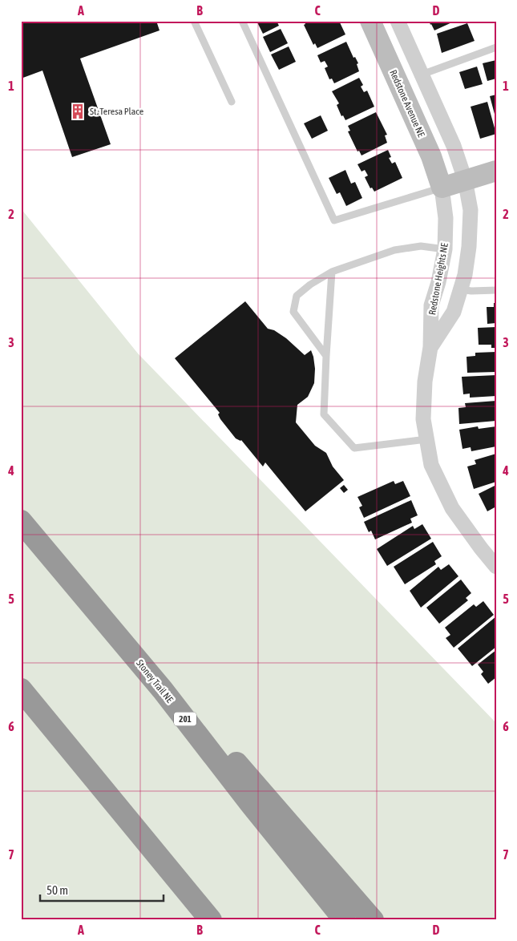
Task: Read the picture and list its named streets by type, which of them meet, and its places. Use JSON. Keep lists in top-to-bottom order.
{
  "streets": {
    "highway": ["Stoney Trail NE", "201"],
    "street": ["Redstone Avenue NE", "Redstone Heights NE"]
  },
  "crossings": [
    ["Redstone Avenue NE", "Redstone Heights NE"]
  ],
  "places": {
    "building": ["St. Teresa Place"]
  },
  "scale_bar": "50 m",
  "grid": {
    "columns": [
      "A",
      "B",
      "C",
      "D"
    ],
    "rows": [
      "1",
      "2",
      "3",
      "4",
      "5",
      "6",
      "7"
    ]
  }
}
